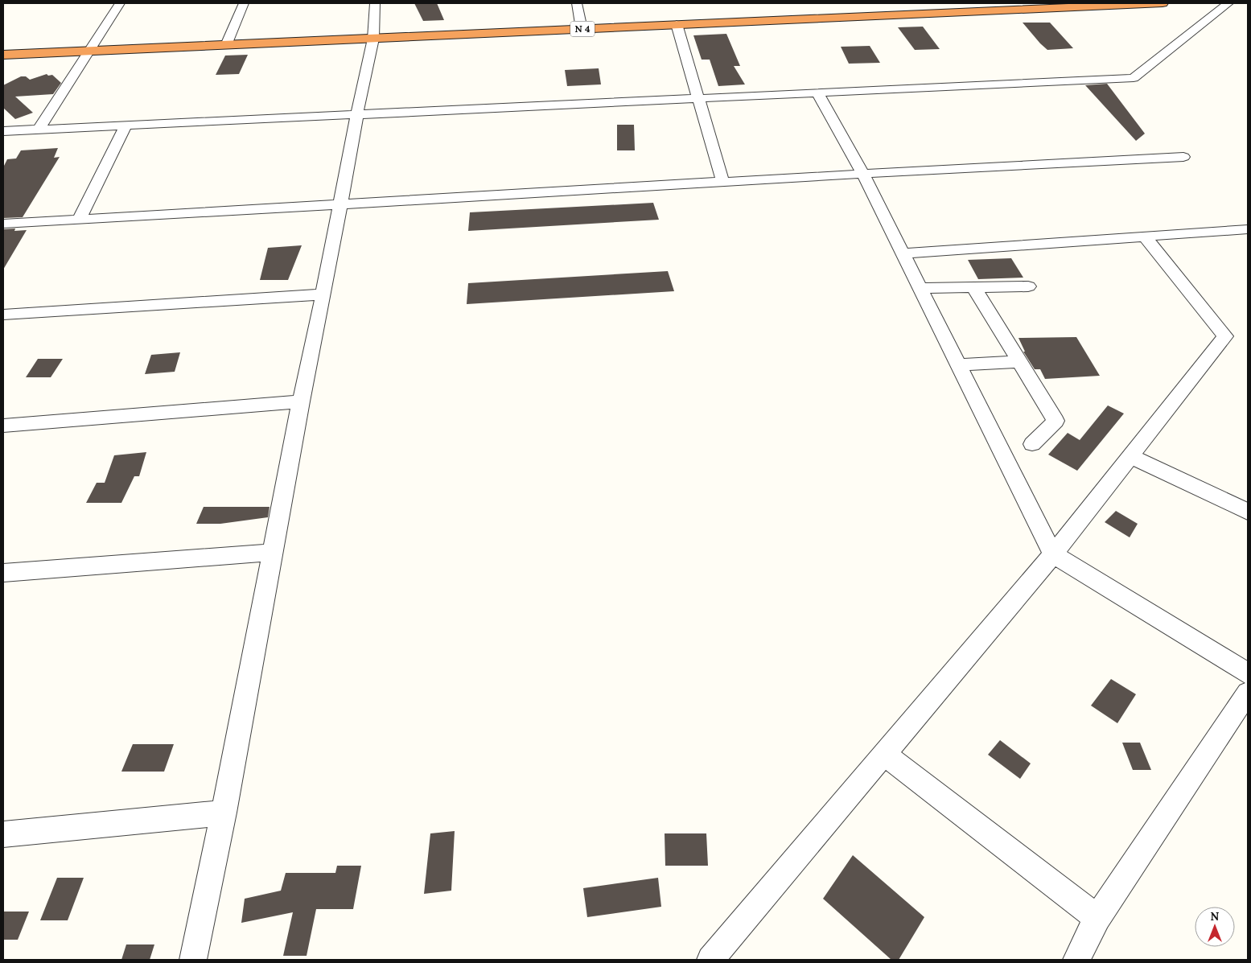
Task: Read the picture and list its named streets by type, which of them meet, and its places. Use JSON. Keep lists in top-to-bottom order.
{
  "streets": {
    "highway": ["N 4"]
  },
  "north": "top"
}
